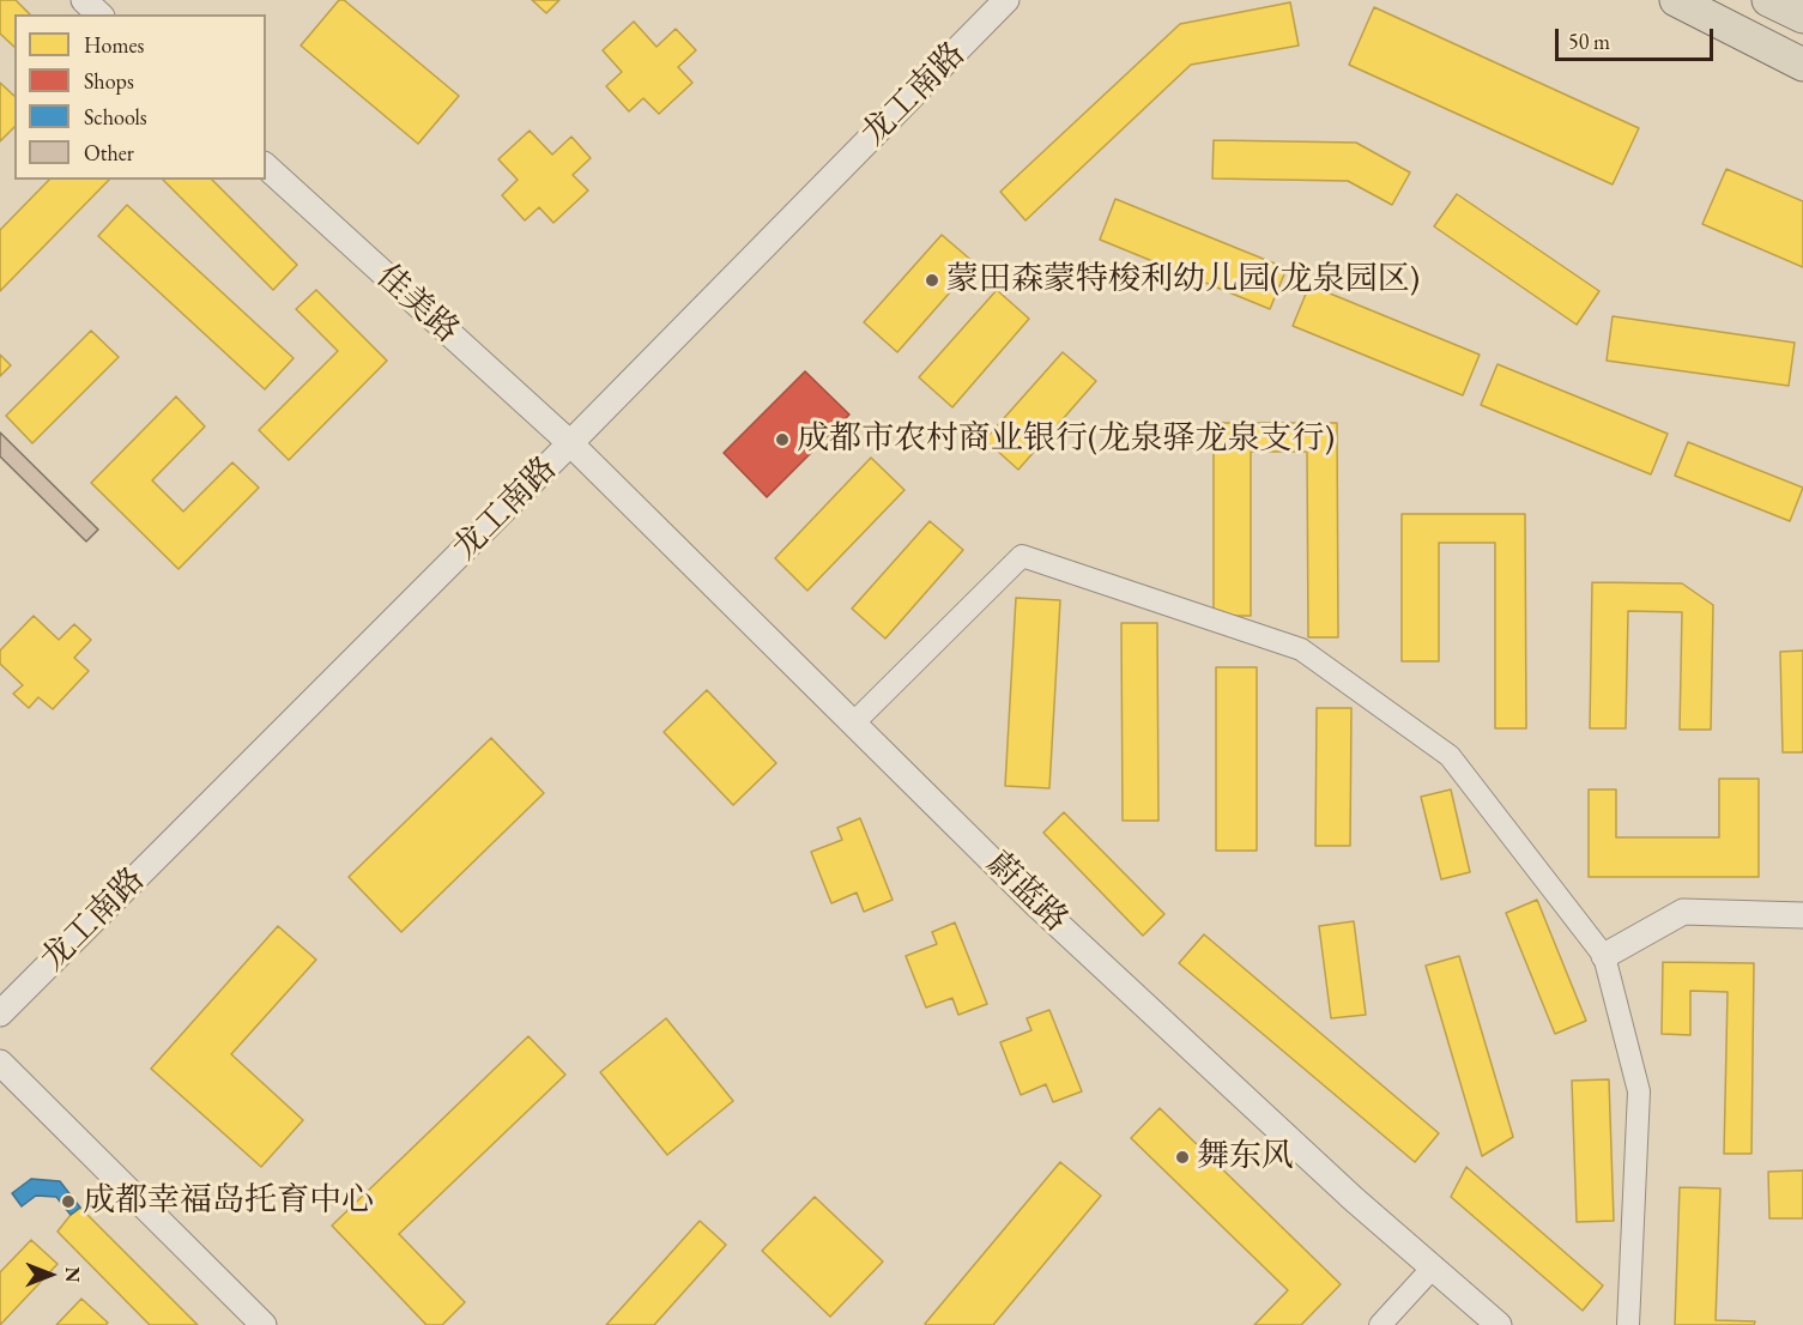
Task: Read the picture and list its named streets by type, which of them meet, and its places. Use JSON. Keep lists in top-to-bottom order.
{
  "streets": {
    "street": ["龙工南路", "佳美路", "蔚蓝路"]
  },
  "crossings": [
    ["龙工南路", "佳美路"],
    ["龙工南路", "蔚蓝路"],
    ["佳美路", "蔚蓝路"]
  ],
  "places": [
    "蒙田森蒙特梭利幼儿园(龙泉园区)",
    "成都市农村商业银行(龙泉驿龙泉支行)",
    "舞东风",
    "成都幸福岛托育中心"
  ],
  "legend": [
    "Homes",
    "Shops",
    "Schools",
    "Other"
  ],
  "scale_bar": "50 m",
  "north": "right"
}
